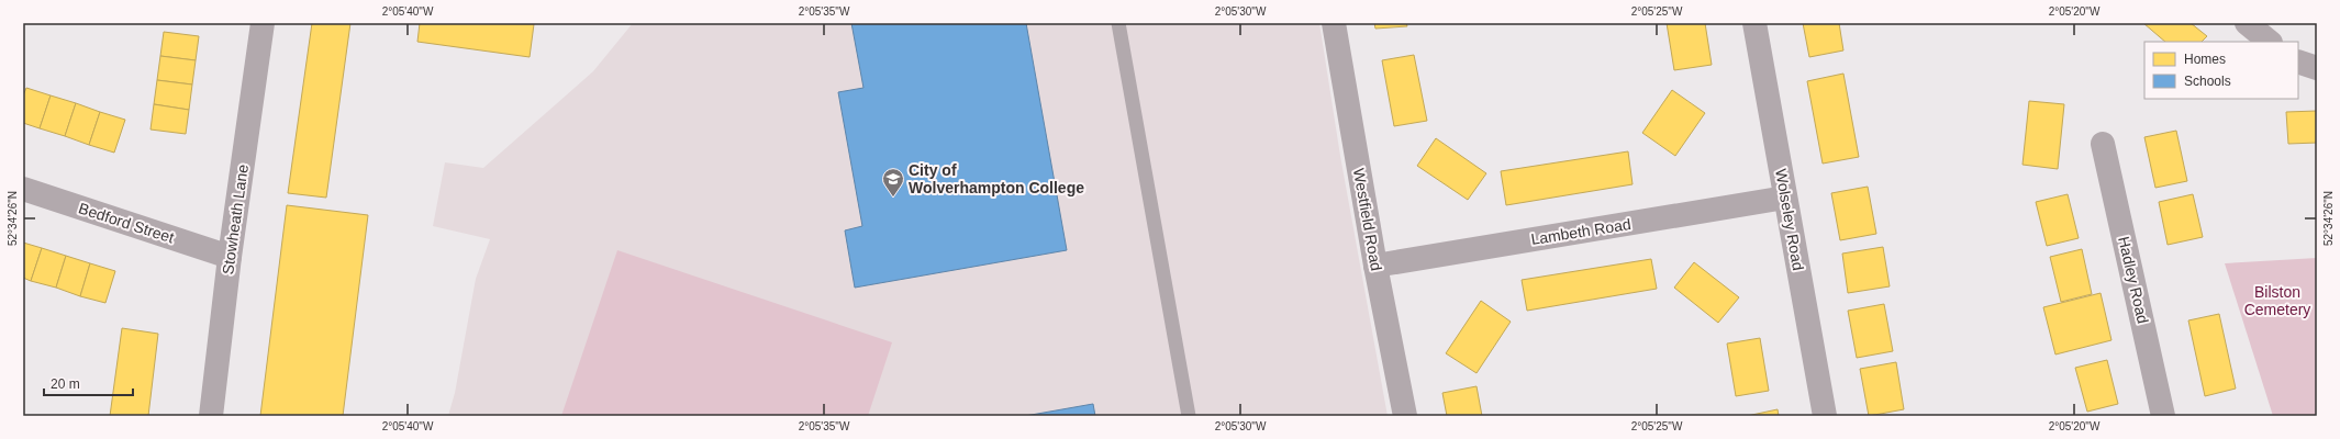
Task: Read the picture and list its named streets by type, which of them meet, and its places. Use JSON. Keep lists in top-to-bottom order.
{
  "streets": {
    "street": [
      "Stowheath Lane",
      "Westfield Road",
      "Wolseley Road",
      "Bedford Street",
      "Lambeth Road",
      "Hadley Road"
    ]
  },
  "crossings": [
    ["Stowheath Lane", "Bedford Street"],
    ["Westfield Road", "Lambeth Road"],
    ["Wolseley Road", "Lambeth Road"]
  ],
  "parks": ["Bilston Cemetery"],
  "places": {
    "school or university": ["City of Wolverhampton College"]
  },
  "legend": ["Homes", "Schools"],
  "scale_bar": "20 m",
  "coordinates": [
    "2°05'40\"W",
    "2°05'35\"W",
    "2°05'30\"W",
    "2°05'25\"W",
    "2°05'20\"W",
    "52°34'26\"N"
  ]
}
